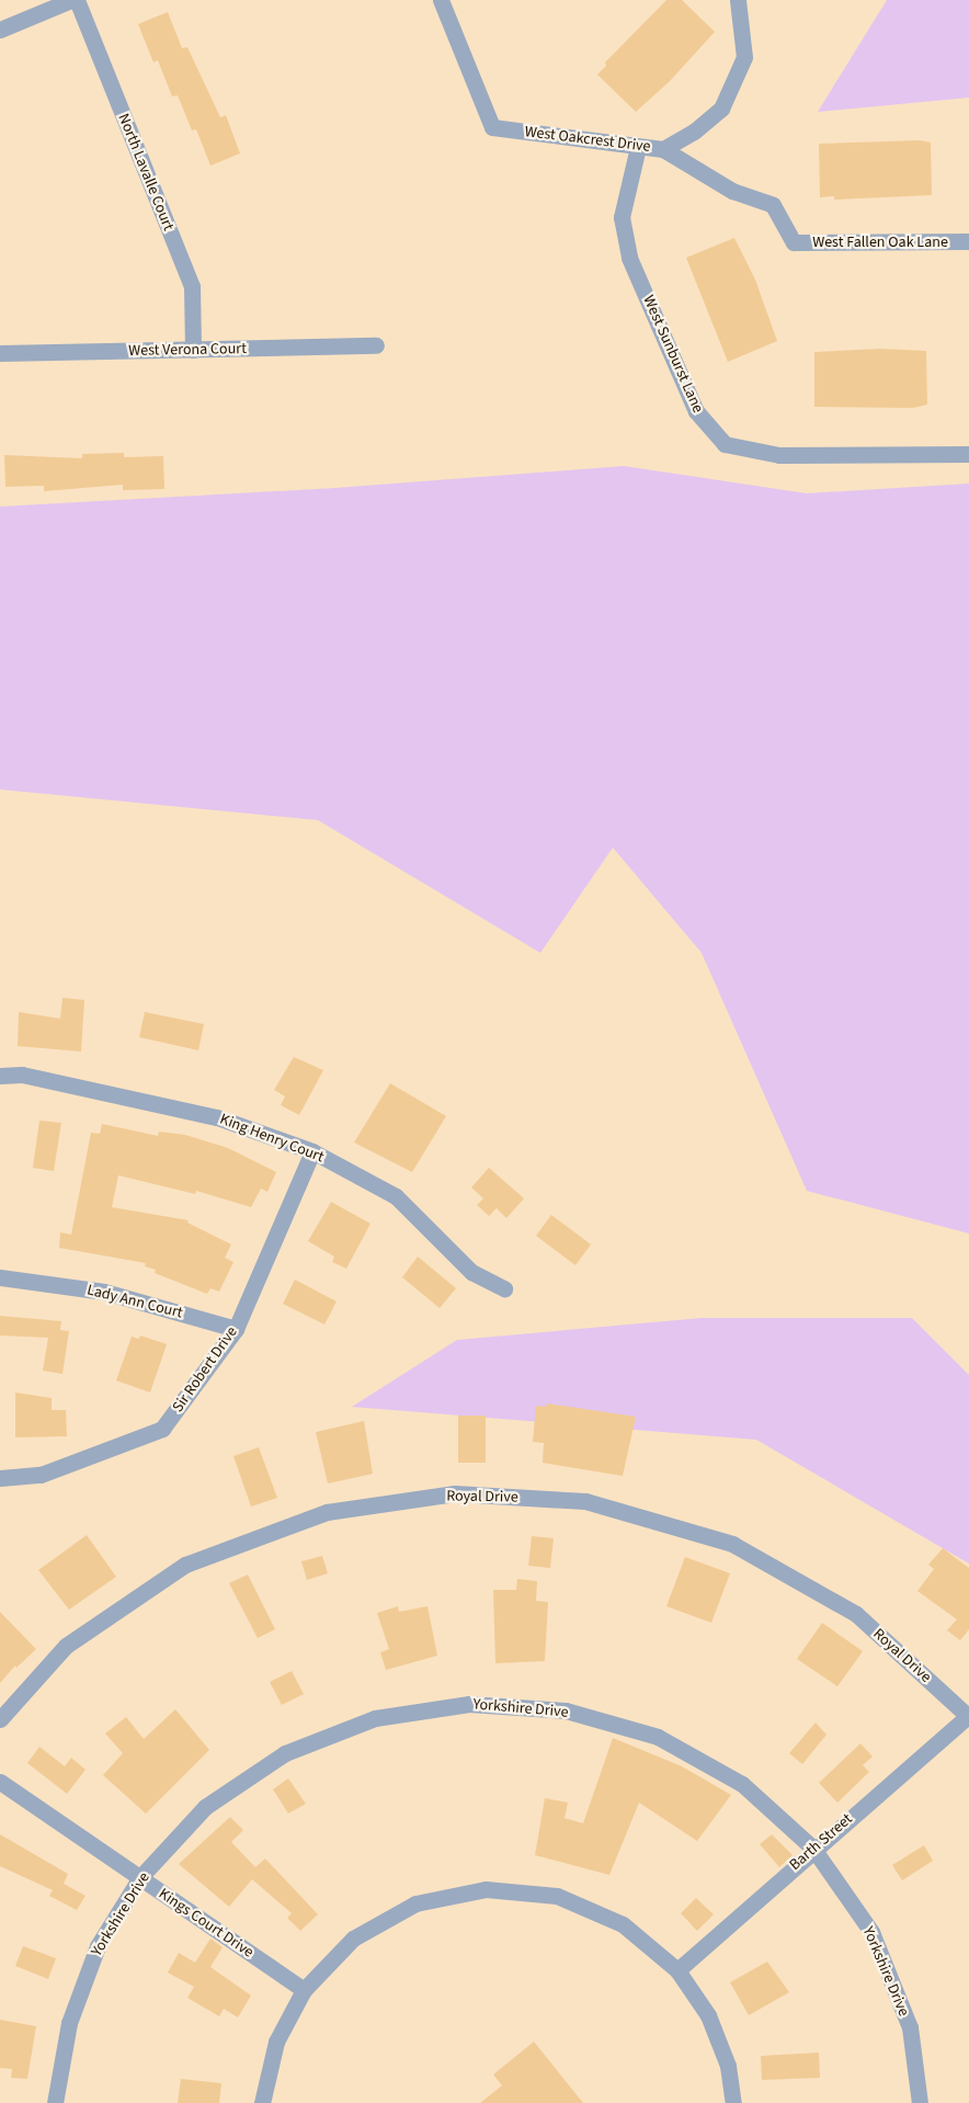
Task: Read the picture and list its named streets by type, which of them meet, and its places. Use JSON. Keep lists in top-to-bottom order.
{
  "streets": {
    "street": [
      "West Oakcrest Drive",
      "North Lavalle Court",
      "West Fallen Oak Lane",
      "West Verona Court",
      "West Sunburst Lane",
      "King Henry Court",
      "Lady Ann Court",
      "Sir Robert Drive",
      "Royal Drive",
      "Yorkshire Drive",
      "Barth Street",
      "Kings Court Drive"
    ]
  },
  "crossings": [
    ["West Oakcrest Drive", "West Fallen Oak Lane"],
    ["West Oakcrest Drive", "West Sunburst Lane"],
    ["North Lavalle Court", "West Verona Court"],
    ["King Henry Court", "Sir Robert Drive"],
    ["Lady Ann Court", "Sir Robert Drive"],
    ["Royal Drive", "Barth Street"],
    ["Yorkshire Drive", "Barth Street"],
    ["Yorkshire Drive", "Kings Court Drive"]
  ]
}
